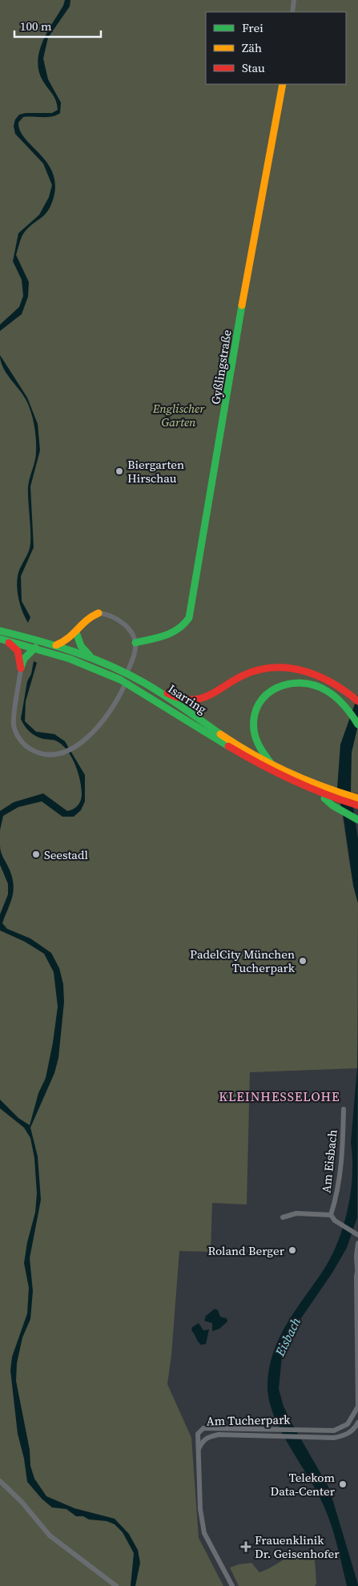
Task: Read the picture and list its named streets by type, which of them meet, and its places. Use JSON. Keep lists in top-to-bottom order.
{
  "streets": {
    "main road": ["Gyßlingstraße", "Isarring"],
    "street": ["Am Eisbach", "Am Tucherpark"]
  },
  "districts": ["KLEINHESSELOHE"],
  "water": ["Eisbach"],
  "parks": ["Englischer Garten"],
  "places": {
    "other": [
      "Biergarten Hirschau",
      "Seestadl",
      "PadelCity München Tucherpark",
      "Roland Berger",
      "Telekom Data-Center"
    ],
    "health": ["Frauenklinik Dr. Geisenhofer"]
  },
  "legend": ["Frei", "Zäh", "Stau"],
  "scale_bar": "100 m"
}
